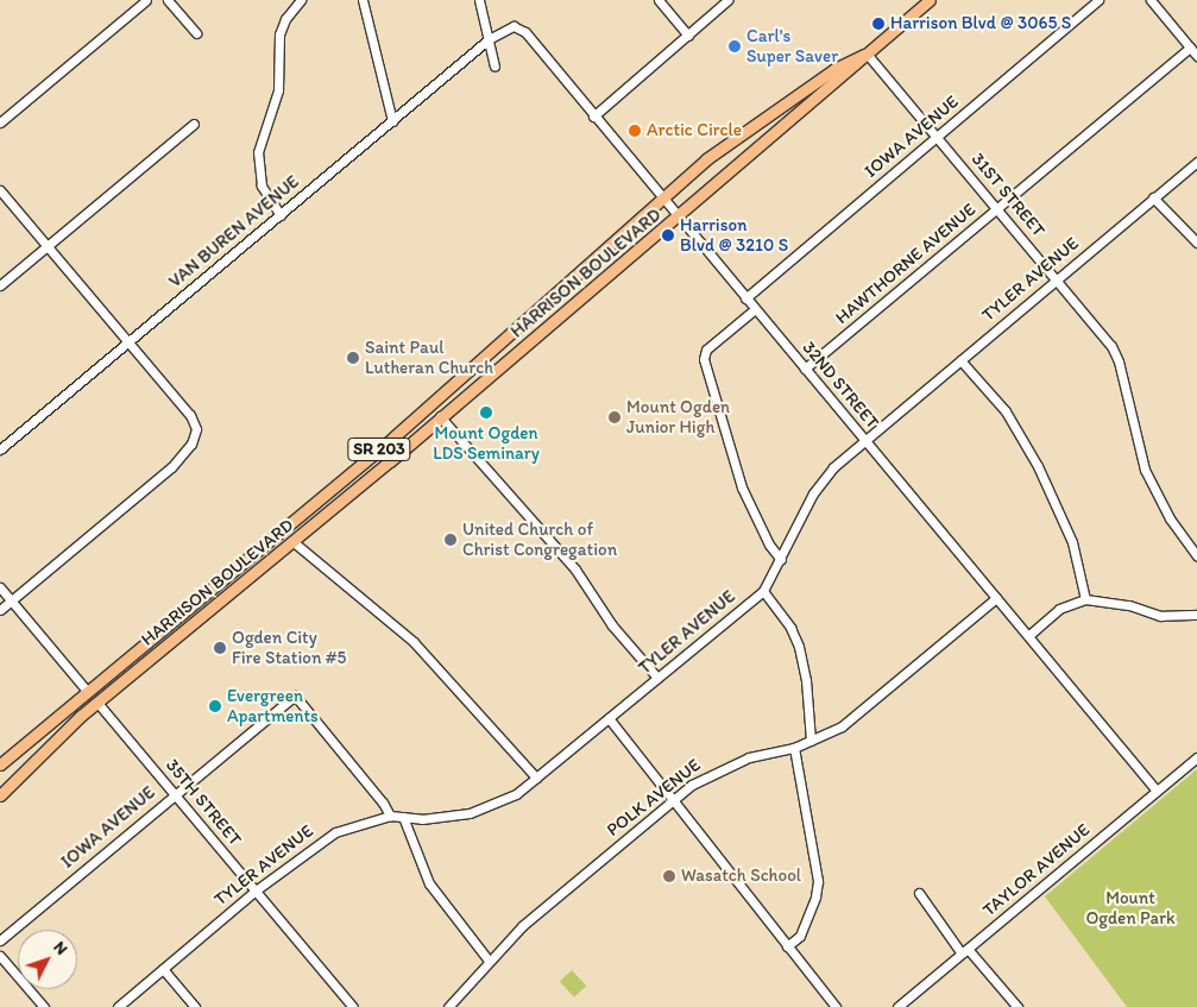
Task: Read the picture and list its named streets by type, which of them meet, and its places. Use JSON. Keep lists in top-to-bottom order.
{
  "streets": {
    "main road": ["HARRISON BOULEVARD", "SR 203"],
    "street": [
      "IOWA AVENUE",
      "31ST STREET",
      "VAN BUREN AVENUE",
      "HAWTHORNE AVENUE",
      "TYLER AVENUE",
      "32ND STREET",
      "POLK AVENUE",
      "35TH STREET",
      "TAYLOR AVENUE"
    ]
  },
  "crossings": [
    ["IOWA AVENUE", "31ST STREET"],
    ["IOWA AVENUE", "TYLER AVENUE"],
    ["IOWA AVENUE", "32ND STREET"],
    ["IOWA AVENUE", "35TH STREET"],
    ["31ST STREET", "HAWTHORNE AVENUE"],
    ["31ST STREET", "HARRISON BOULEVARD"],
    ["31ST STREET", "TYLER AVENUE"],
    ["VAN BUREN AVENUE", "32ND STREET"],
    ["HAWTHORNE AVENUE", "32ND STREET"],
    ["HARRISON BOULEVARD", "32ND STREET"],
    ["HARRISON BOULEVARD", "35TH STREET"],
    ["TYLER AVENUE", "32ND STREET"],
    ["TYLER AVENUE", "35TH STREET"],
    ["32ND STREET", "POLK AVENUE"],
    ["32ND STREET", "TAYLOR AVENUE"]
  ],
  "parks": ["Mount Ogden Park"],
  "places": [
    "Harrison Blvd @ 3065 S",
    "Carl's Super Saver",
    "Arctic Circle",
    "Harrison Blvd @ 3210 S",
    "Saint Paul Lutheran Church",
    "Mount Ogden LDS Seminary",
    "Mount Ogden Junior High",
    "United Church of Christ Congregation",
    "Ogden City Fire Station #5",
    "Evergreen Apartments",
    "Wasatch School"
  ],
  "north": "top right"
}
